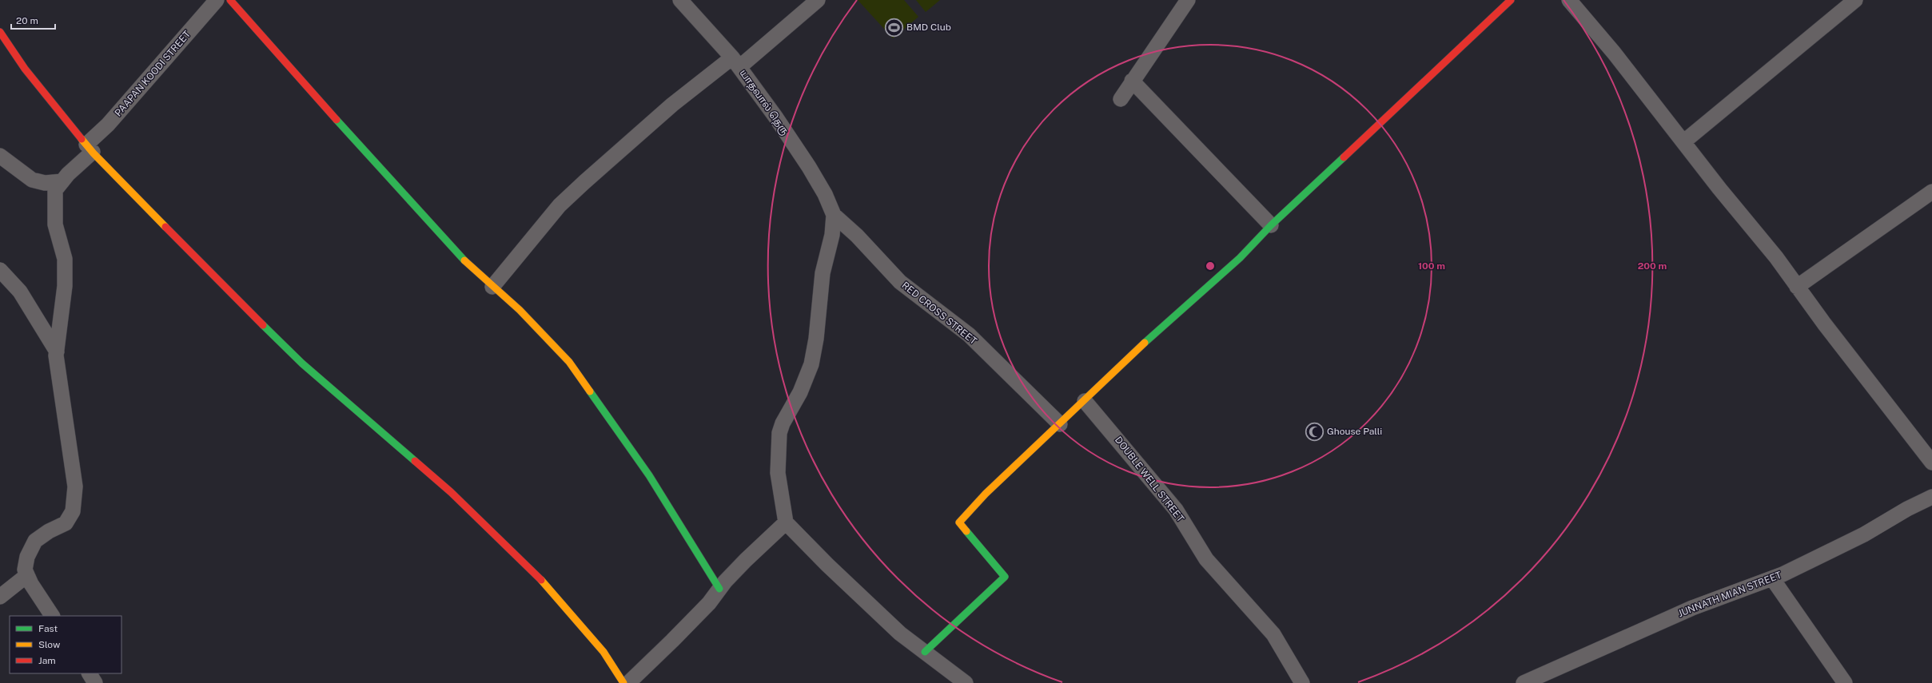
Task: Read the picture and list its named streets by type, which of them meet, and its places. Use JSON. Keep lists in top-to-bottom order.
{
  "streets": {
    "street": [
      "PAAPAN KOODI STREET",
      "யாதவால் தெரு",
      "RED CROSS STREET",
      "DOUBLE WELL STREET",
      "JUNNATH MIAN STREET"
    ]
  },
  "crossings": [
    ["யாதவால் தெரு", "RED CROSS STREET"]
  ],
  "places": {
    "sports": ["BMD Club"],
    "mosque": ["Ghouse Palli"]
  },
  "legend": ["Fast", "Slow", "Jam"],
  "scale_bar": "20 m",
  "rings": ["100 m", "200 m"]
}
